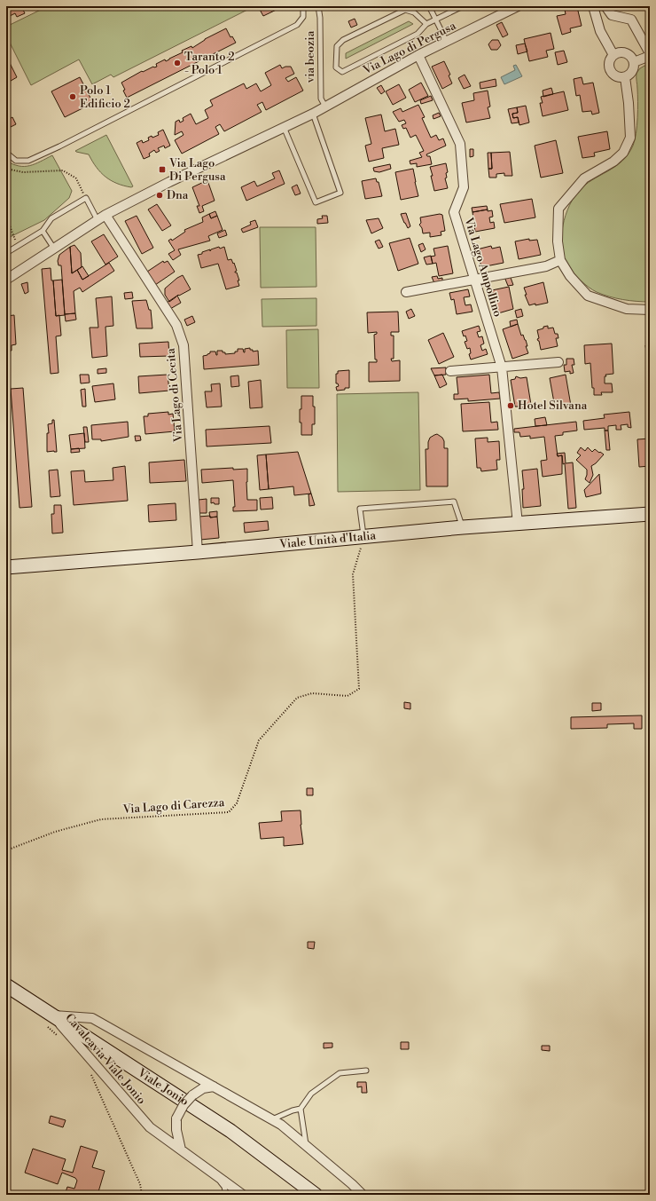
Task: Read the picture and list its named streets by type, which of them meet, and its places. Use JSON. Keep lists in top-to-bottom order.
{
  "streets": {
    "main road": ["Viale Unità d'Italia", "Viale Jonio"],
    "street": [
      "Via Lago di Pergusa",
      "Via Lago Ampollino",
      "Via Lago di Cecita",
      "Cavalcavia Viale Jonio"
    ],
    "lane": ["via beozia"],
    "path": ["Via Lago di Carezza"]
  },
  "crossings": [
    ["Via Lago di Pergusa", "via beozia"],
    ["Via Lago di Pergusa", "Via Lago Ampollino"],
    ["Via Lago di Pergusa", "Via Lago di Cecita"],
    ["Via Lago Ampollino", "Viale Unità d'Italia"],
    ["Via Lago di Cecita", "Viale Unità d'Italia"],
    ["Viale Unità d'Italia", "Via Lago di Carezza"],
    ["Cavalcavia Viale Jonio", "Viale Jonio"]
  ],
  "places": {
    "other": [
      "Taranto 2 - Polo 1",
      "Polo 1 Edificio 2",
      "Dna",
      "Hotel Silvana"
    ],
    "transit": ["Via Lago Di Pergusa"]
  }
}
